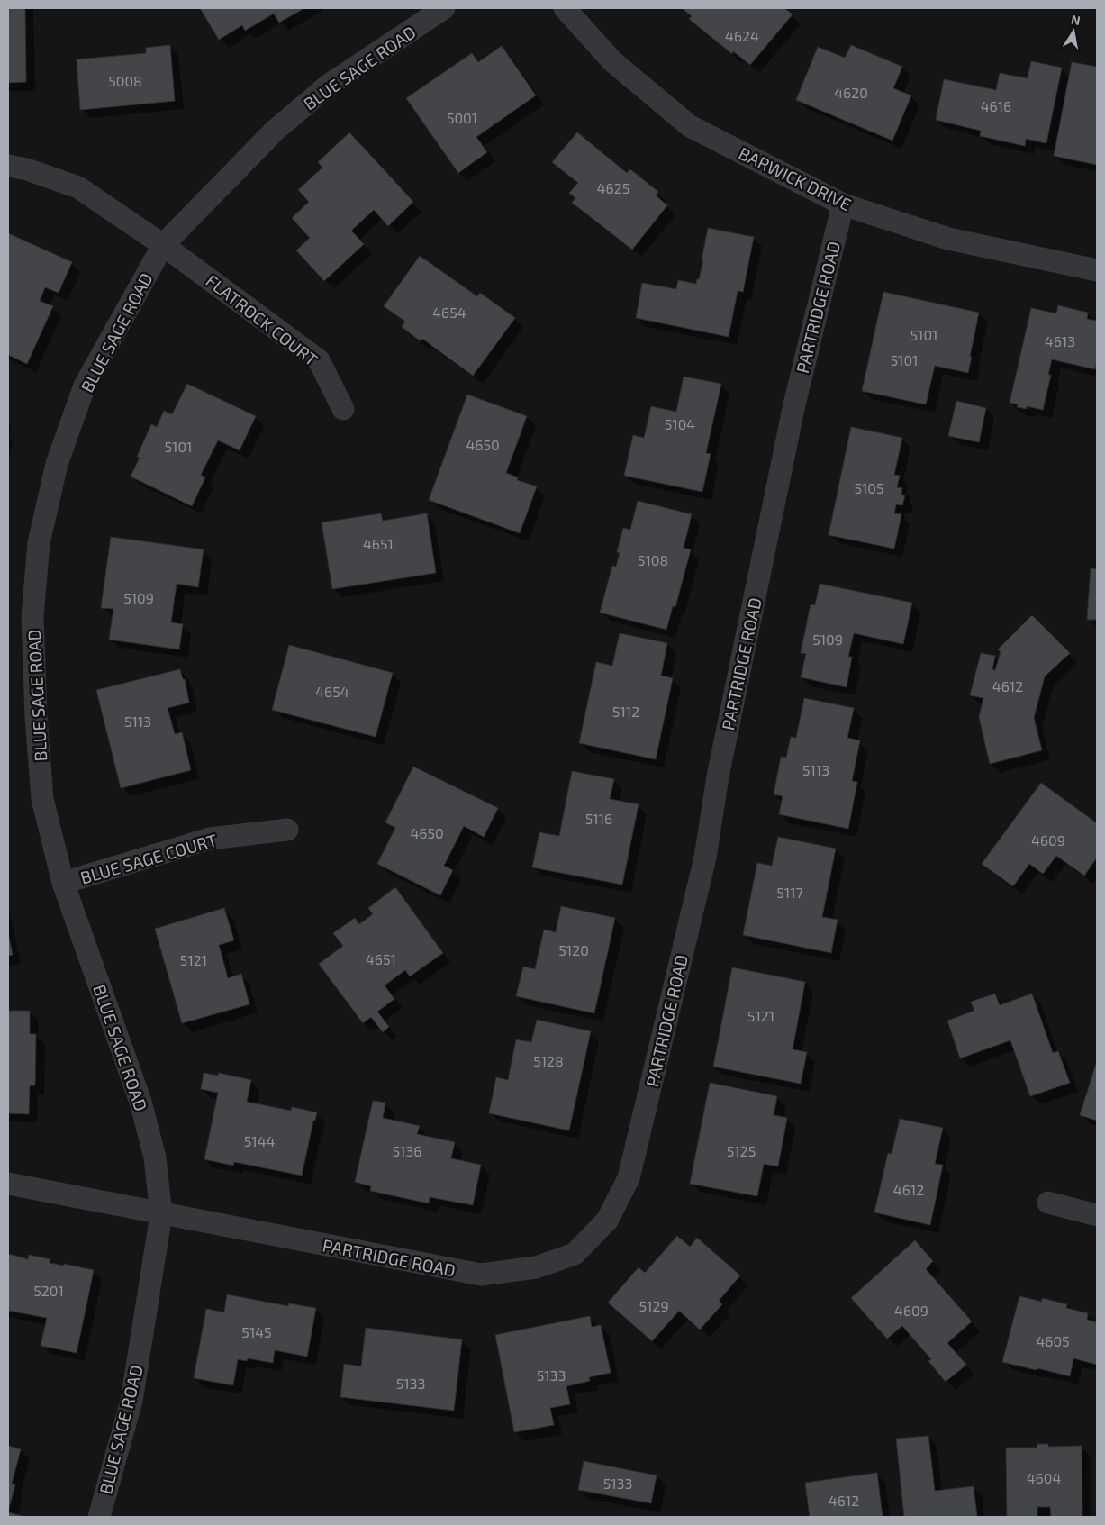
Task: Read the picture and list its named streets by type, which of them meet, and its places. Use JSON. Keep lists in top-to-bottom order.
{
  "streets": {
    "street": [
      "BLUE SAGE ROAD",
      "BARWICK DRIVE",
      "PARTRIDGE ROAD",
      "FLATROCK COURT",
      "BLUE SAGE COURT"
    ]
  },
  "crossings": [
    ["BLUE SAGE ROAD", "PARTRIDGE ROAD"],
    ["BLUE SAGE ROAD", "FLATROCK COURT"],
    ["BLUE SAGE ROAD", "BLUE SAGE COURT"],
    ["BARWICK DRIVE", "PARTRIDGE ROAD"]
  ],
  "house_numbers": [
    "4624",
    "5008",
    "4620",
    "4616",
    "5001",
    "4625",
    "4654",
    "5101",
    "4613",
    "5101",
    "5104",
    "4650",
    "5101",
    "5105",
    "4651",
    "5108",
    "5109",
    "5109",
    "4612",
    "4654",
    "5112",
    "5113",
    "5113",
    "5116",
    "4650",
    "4609",
    "5117",
    "5120",
    "4651",
    "5121",
    "5121",
    "5128",
    "5144",
    "5136",
    "5125",
    "4612",
    "5201",
    "5129",
    "4609",
    "5145",
    "4605",
    "5133",
    "5133",
    "4604",
    "5133",
    "4612"
  ],
  "north": "top"
}
